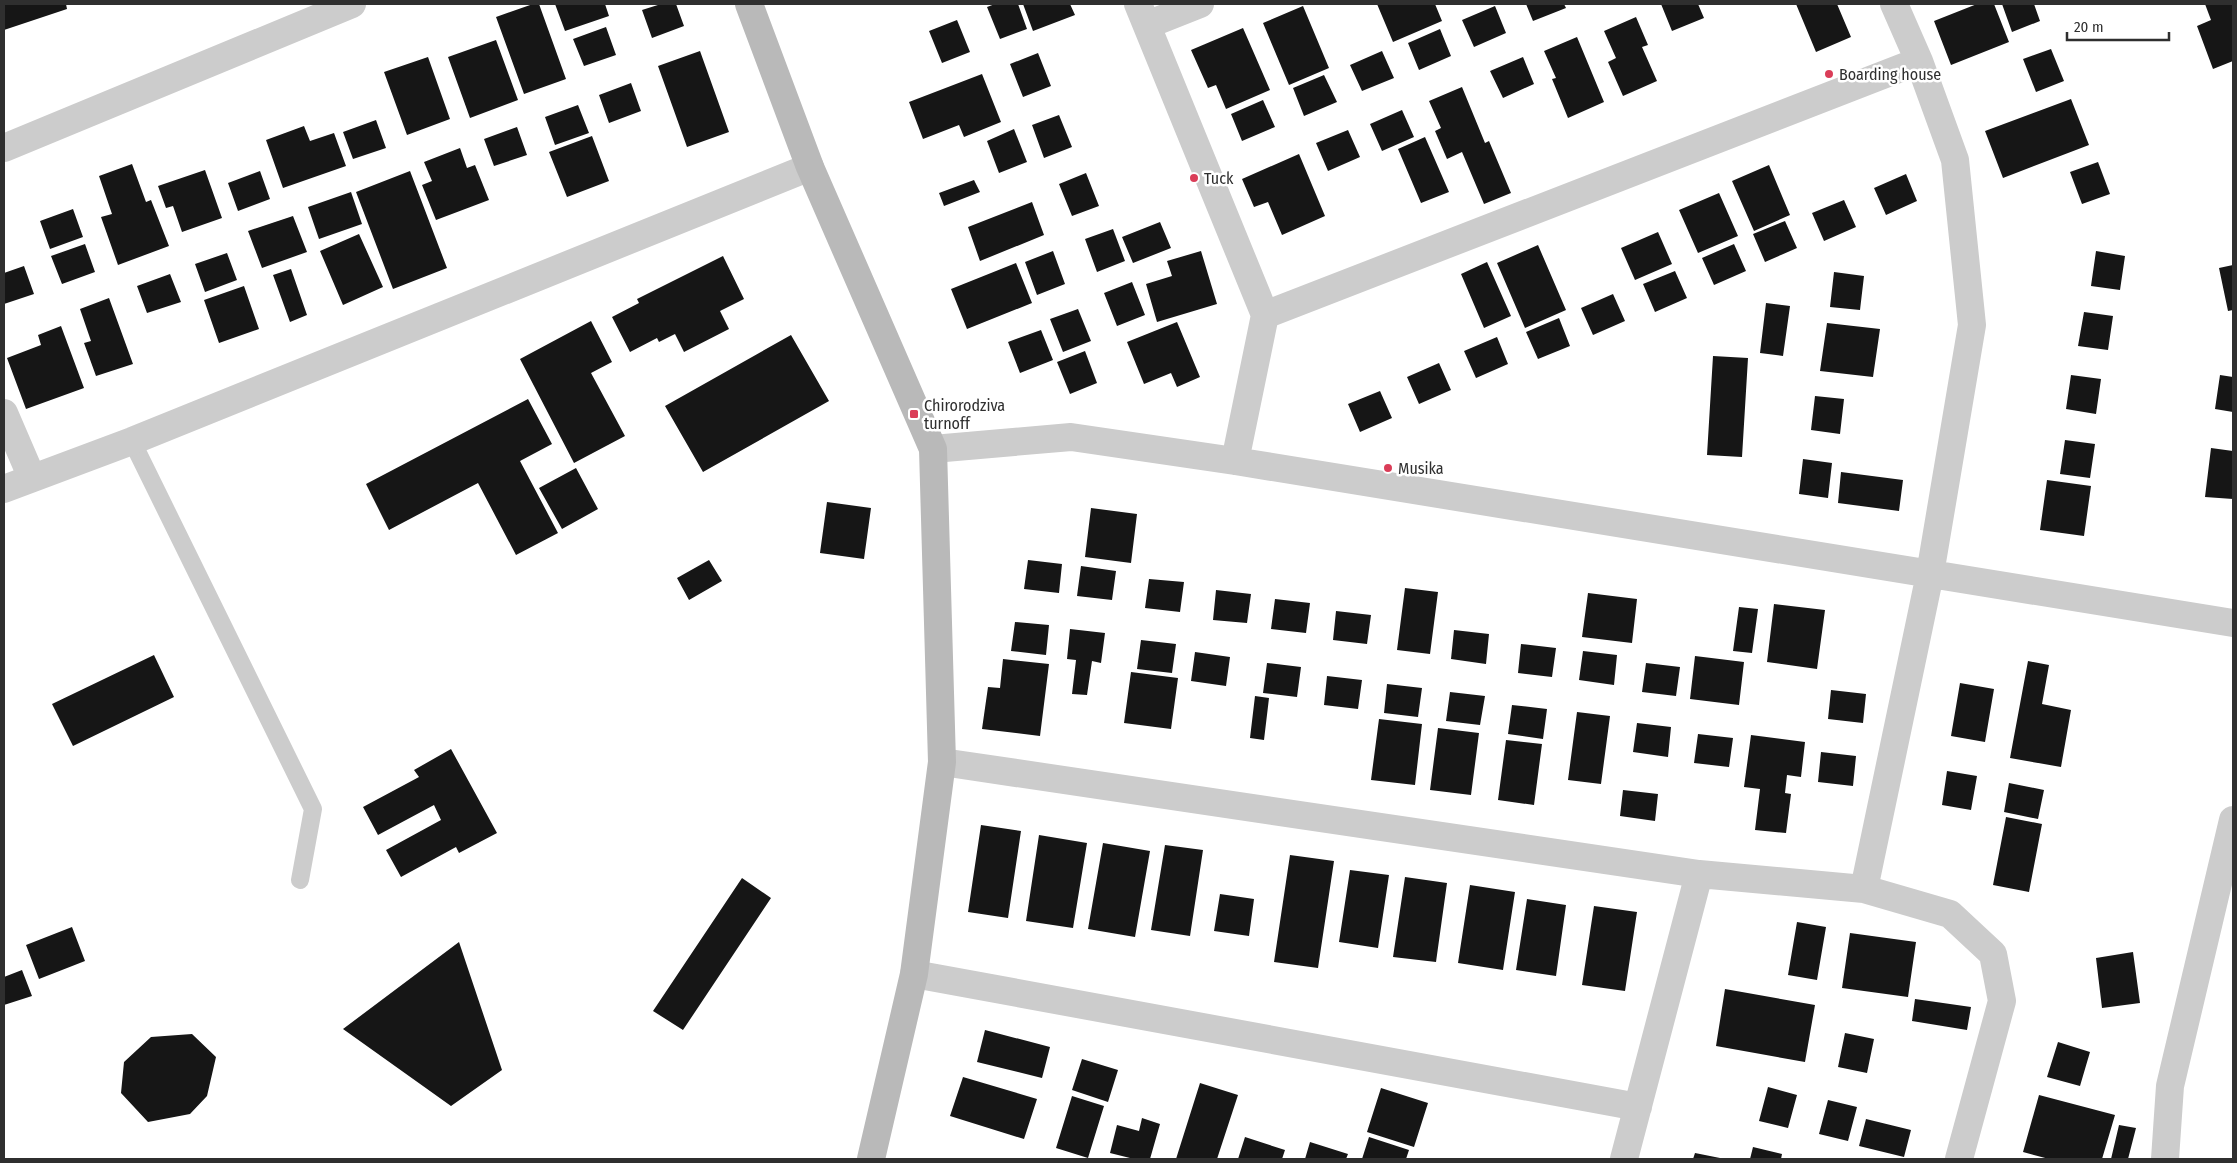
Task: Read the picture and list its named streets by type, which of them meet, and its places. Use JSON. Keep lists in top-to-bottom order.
{
  "places": {
    "other": ["Boarding house", "Tuck", "Musika"],
    "transit": ["Chirorodziva turnoff"]
  },
  "scale_bar": "20 m"
}
